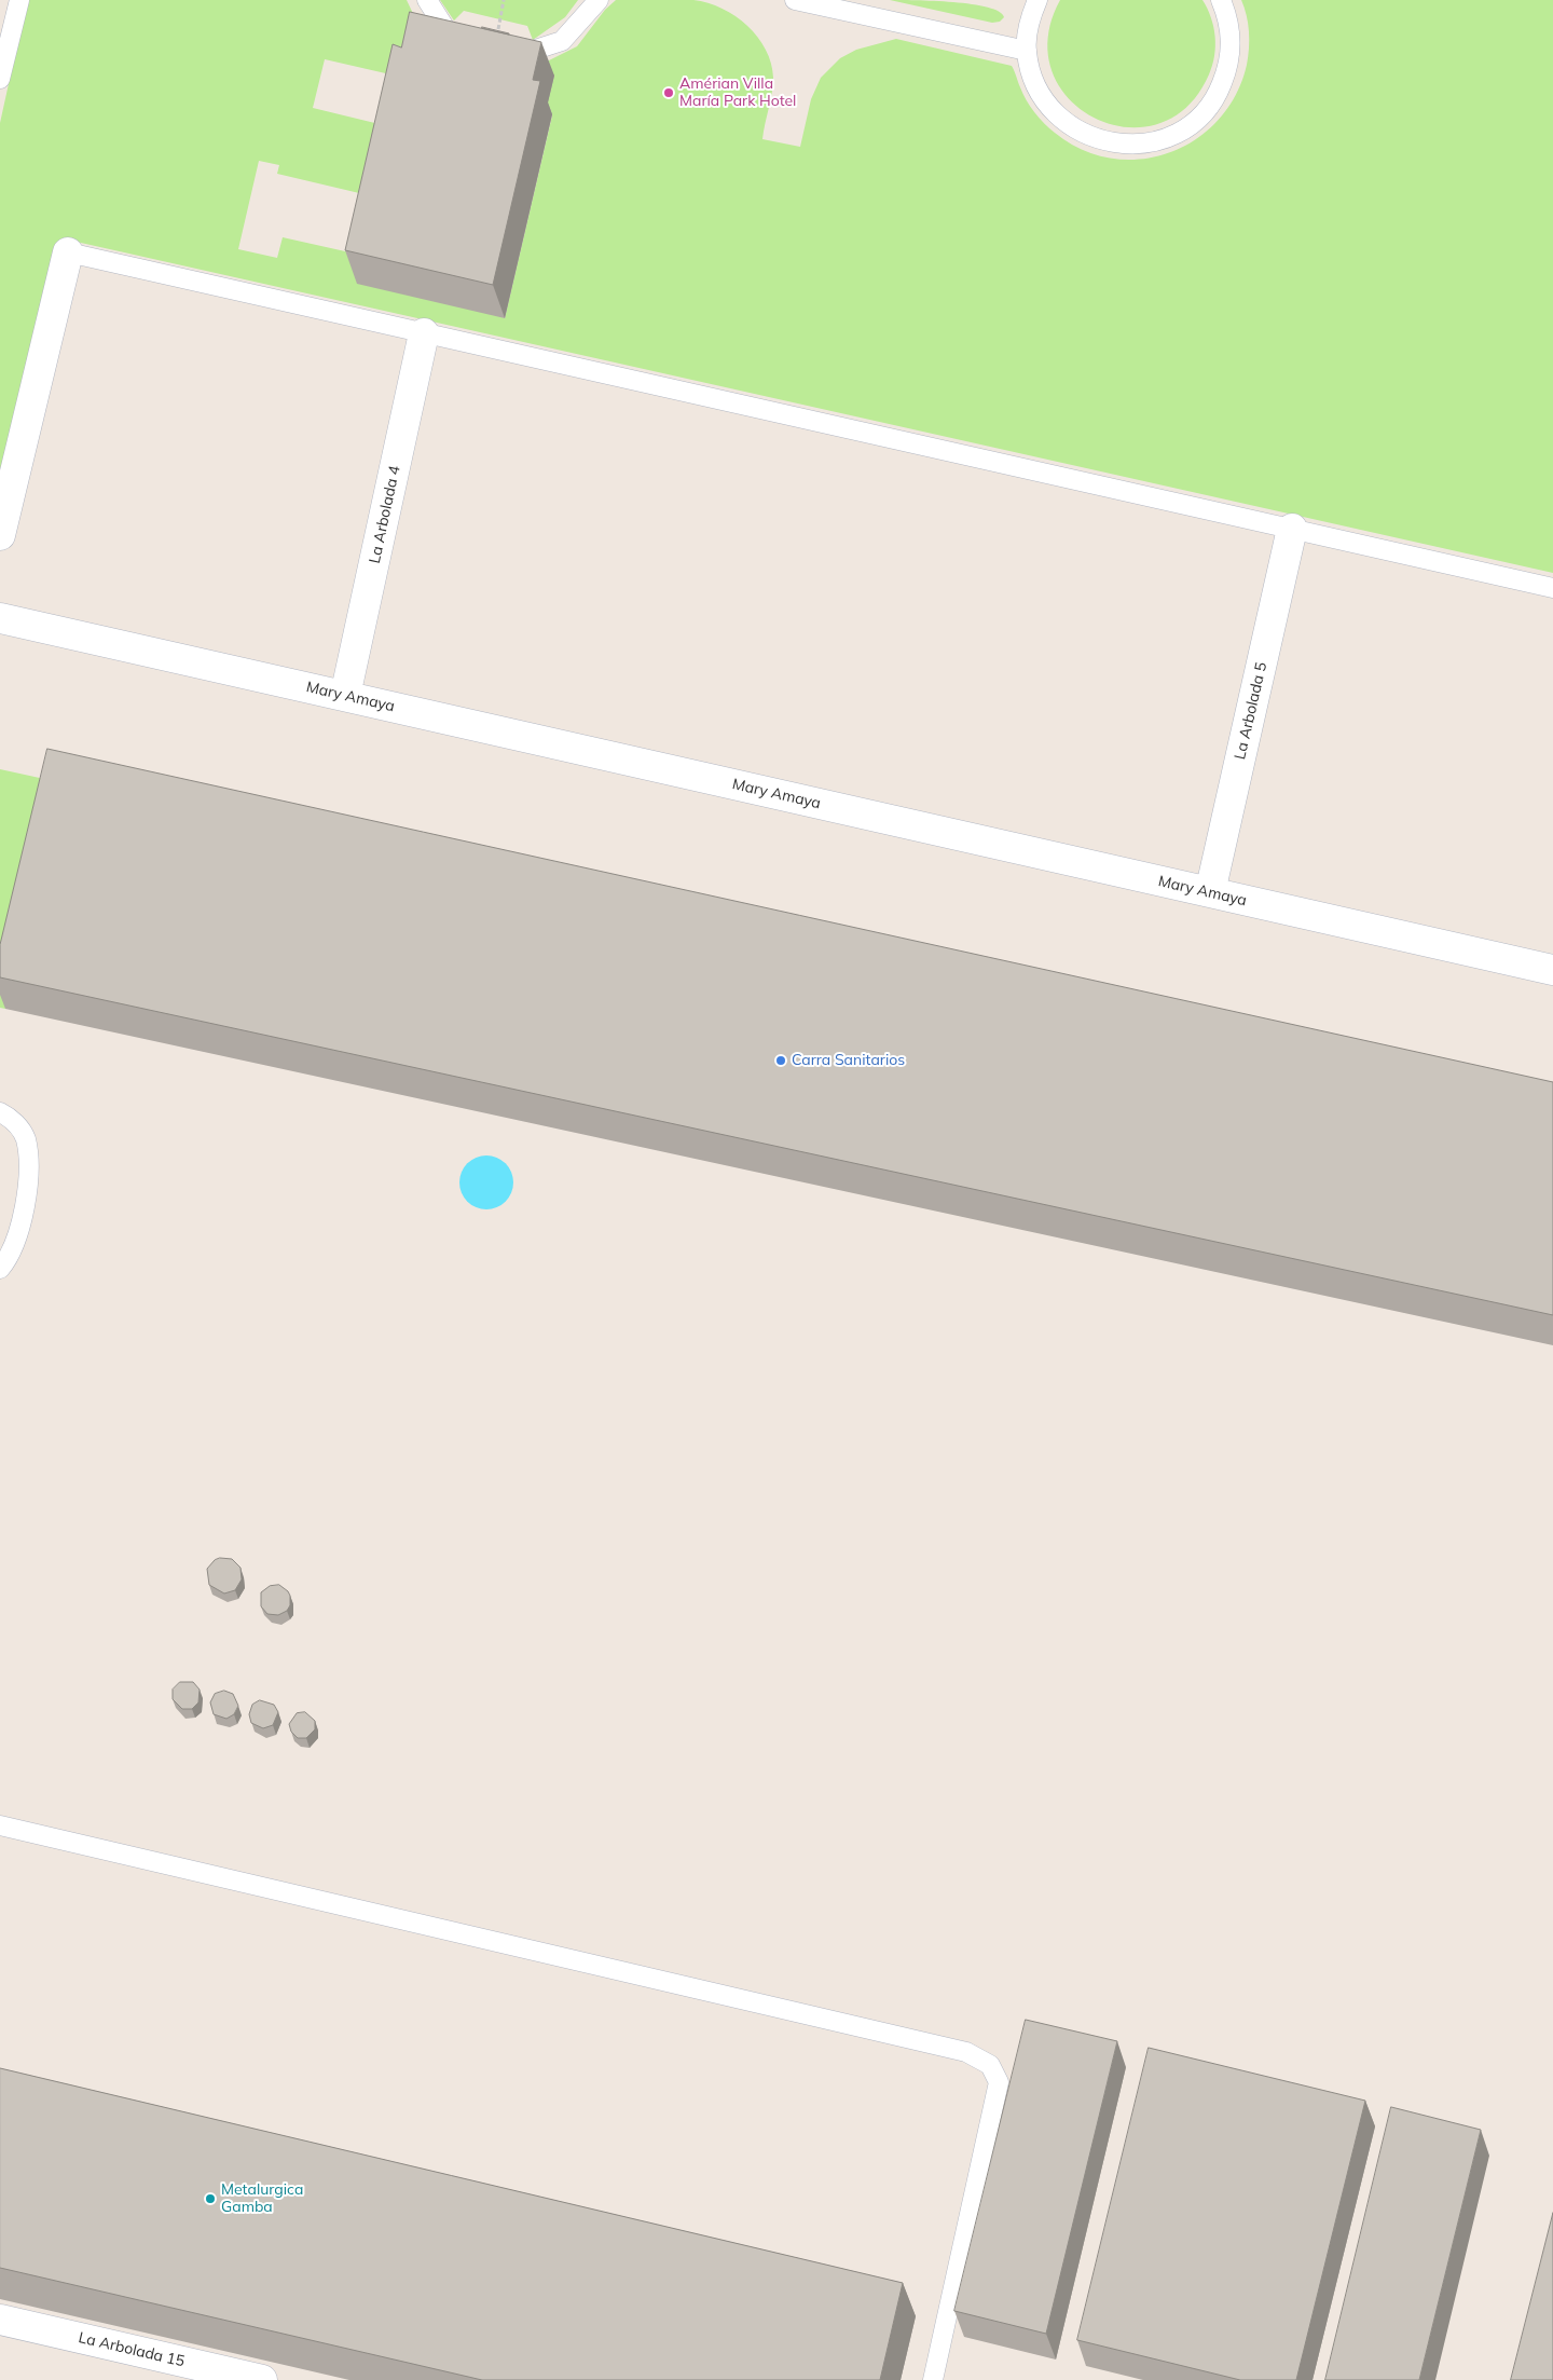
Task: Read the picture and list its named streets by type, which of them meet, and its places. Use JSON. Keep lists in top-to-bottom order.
{
  "streets": {
    "street": [
      "La Arbolada 4",
      "Mary Amaya",
      "La Arbolada 5",
      "La Arbolada 15"
    ]
  },
  "crossings": [
    ["La Arbolada 4", "Mary Amaya"],
    ["Mary Amaya", "La Arbolada 5"]
  ],
  "places": ["Amérian Villa María Park Hotel", "Carra Sanitarios", "Metalurgica Gamba"]
}
